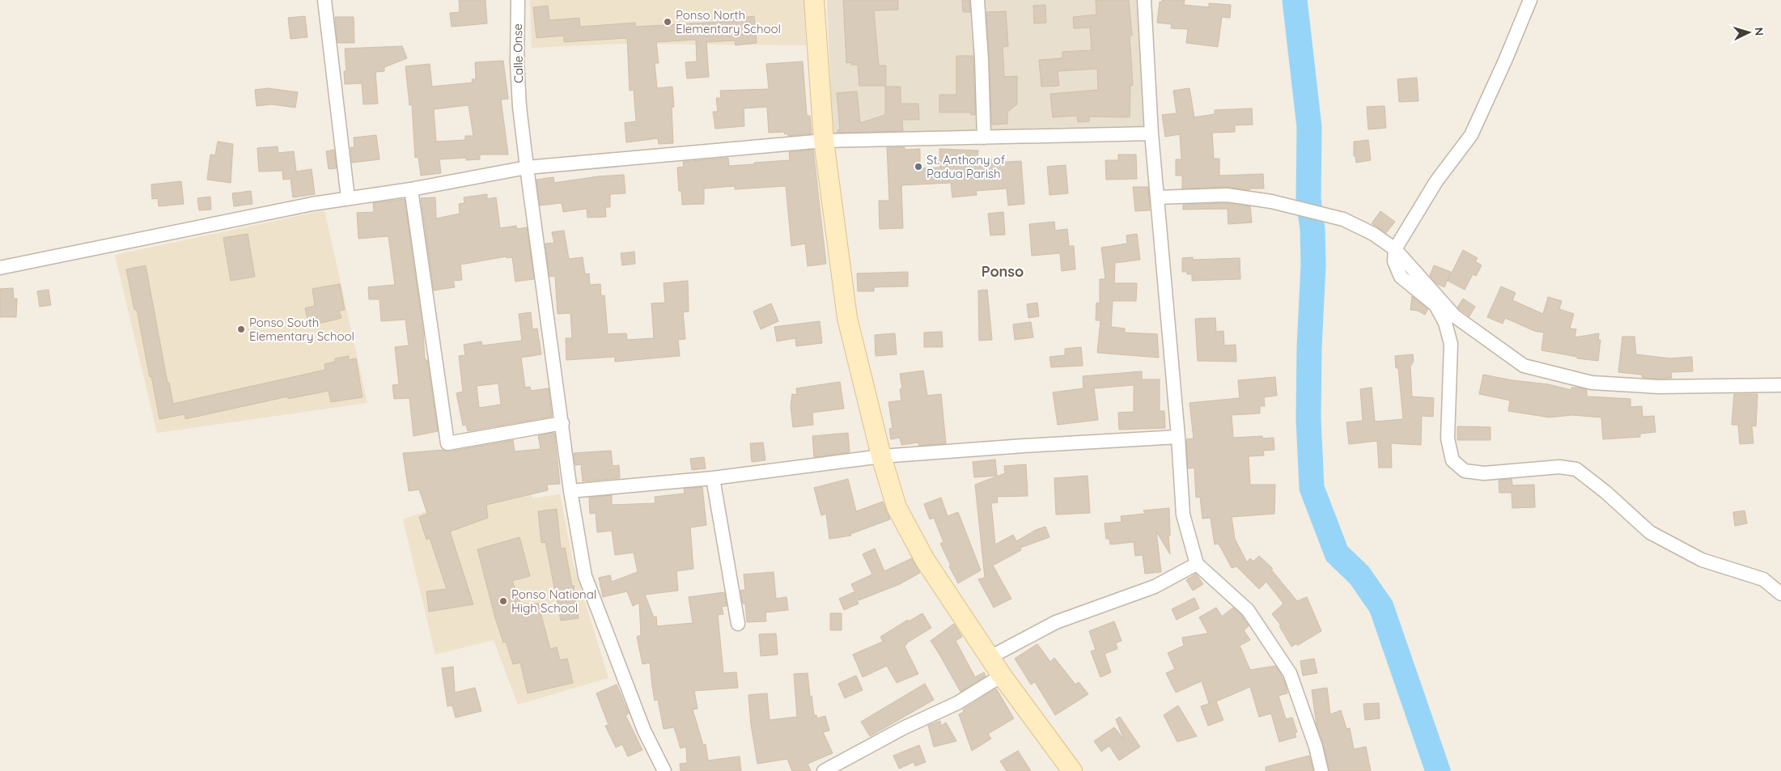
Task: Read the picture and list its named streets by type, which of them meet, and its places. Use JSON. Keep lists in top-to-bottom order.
{
  "streets": {
    "street": ["Calle Onse"]
  },
  "districts": ["Ponso"],
  "places": [
    "Ponso North Elementary School",
    "St. Anthony of Padua Parish",
    "Ponso South Elementary School",
    "Ponso National High School"
  ],
  "north": "right"
}
